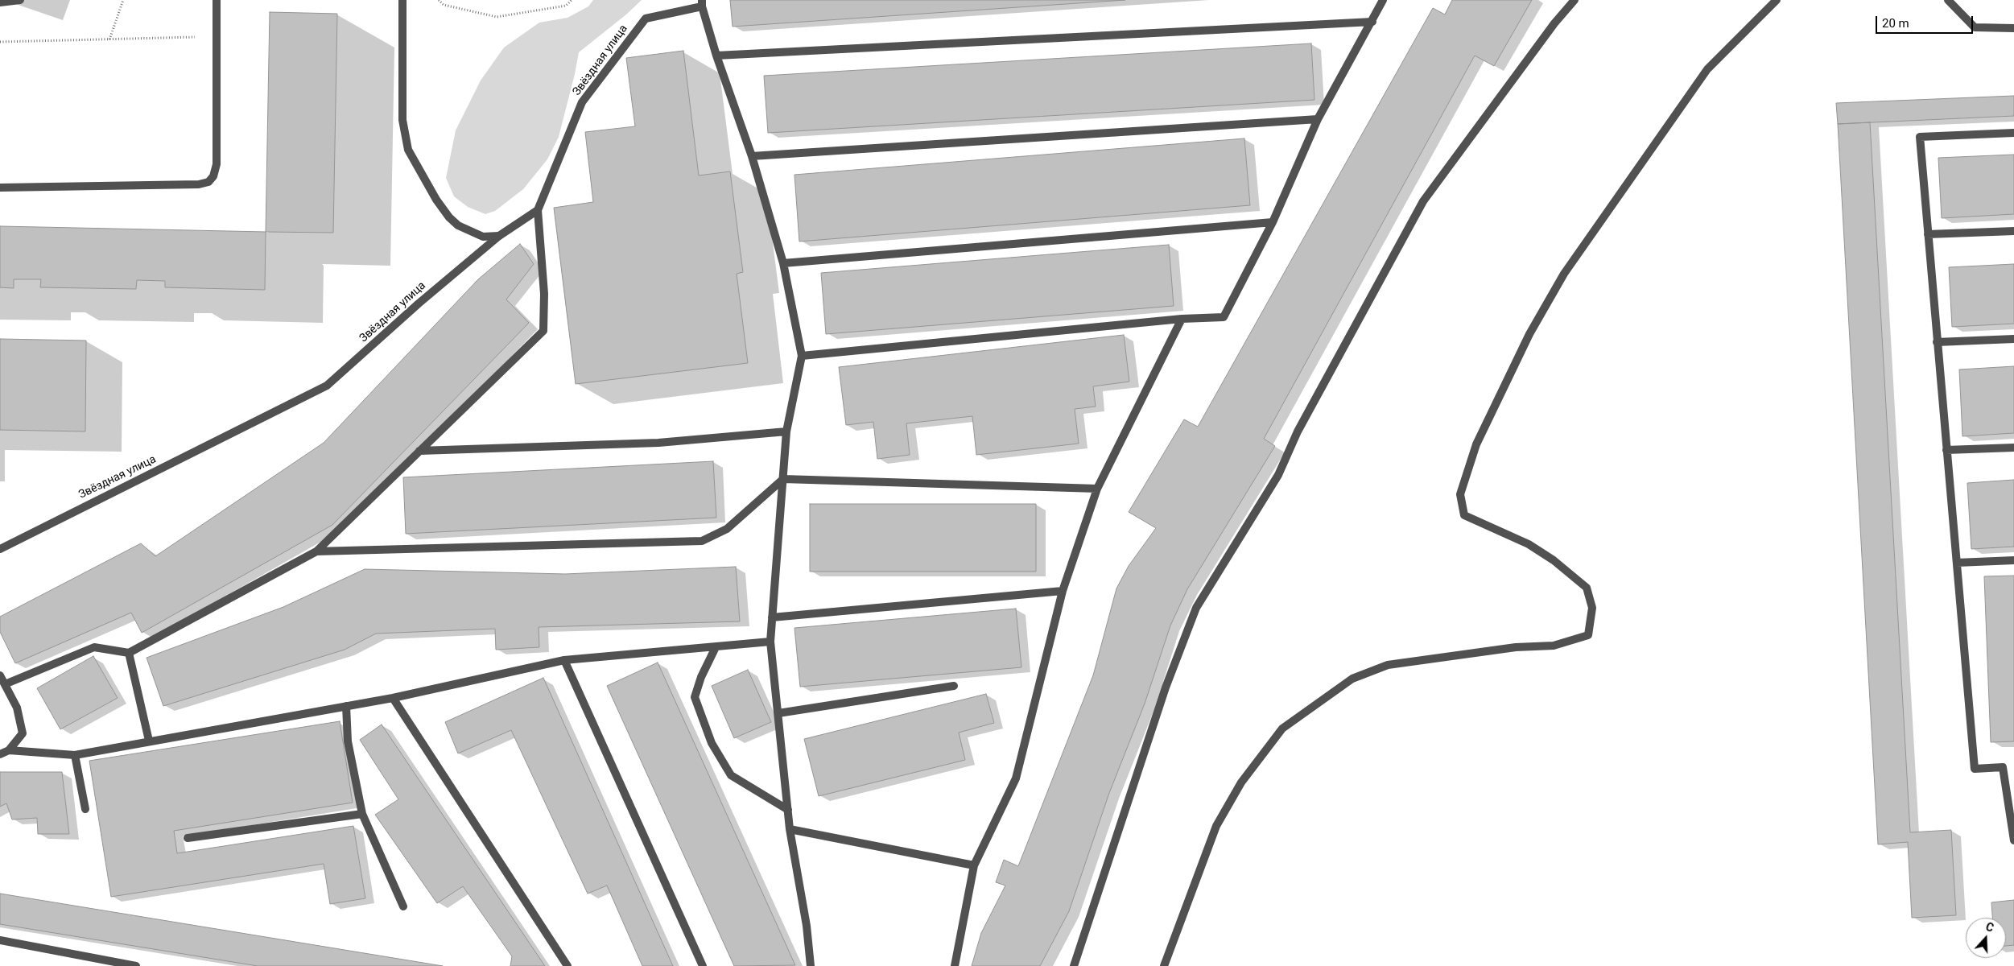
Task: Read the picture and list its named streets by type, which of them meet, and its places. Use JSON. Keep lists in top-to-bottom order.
{
  "streets": {
    "street": ["Звёздная улица"]
  },
  "scale_bar": "20 m",
  "north": "top"
}
